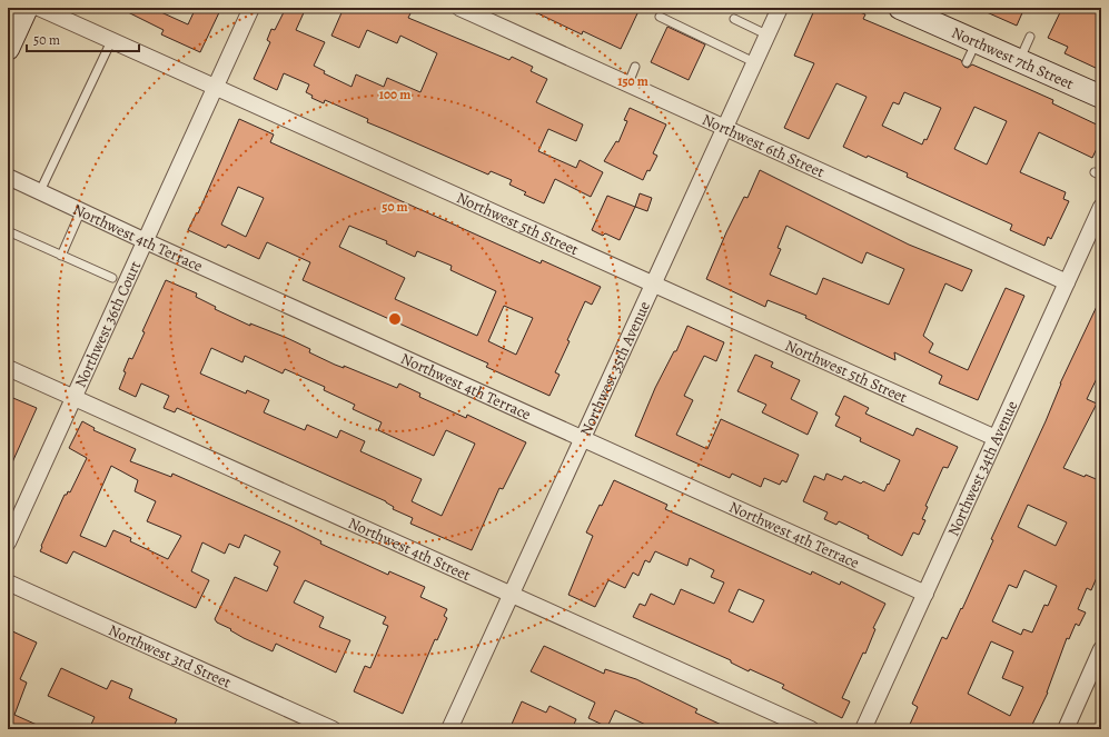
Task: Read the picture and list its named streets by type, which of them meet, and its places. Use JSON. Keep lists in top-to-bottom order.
{
  "streets": {
    "main road": ["Northwest 7th Street"],
    "street": [
      "Northwest 6th Street",
      "Northwest 5th Street",
      "Northwest 4th Terrace",
      "Northwest 36th Court",
      "Northwest 35th Avenue",
      "Northwest 34th Avenue",
      "Northwest 4th Street",
      "Northwest 3rd Street"
    ]
  },
  "crossings": [
    ["Northwest 6th Street", "Northwest 35th Avenue"],
    ["Northwest 6th Street", "Northwest 34th Avenue"],
    ["Northwest 5th Street", "Northwest 36th Court"],
    ["Northwest 5th Street", "Northwest 35th Avenue"],
    ["Northwest 5th Street", "Northwest 34th Avenue"],
    ["Northwest 4th Terrace", "Northwest 36th Court"],
    ["Northwest 4th Terrace", "Northwest 35th Avenue"],
    ["Northwest 4th Terrace", "Northwest 34th Avenue"],
    ["Northwest 36th Court", "Northwest 4th Street"],
    ["Northwest 35th Avenue", "Northwest 4th Street"]
  ],
  "scale_bar": "50 m",
  "rings": ["150 m", "100 m", "50 m"]
}
